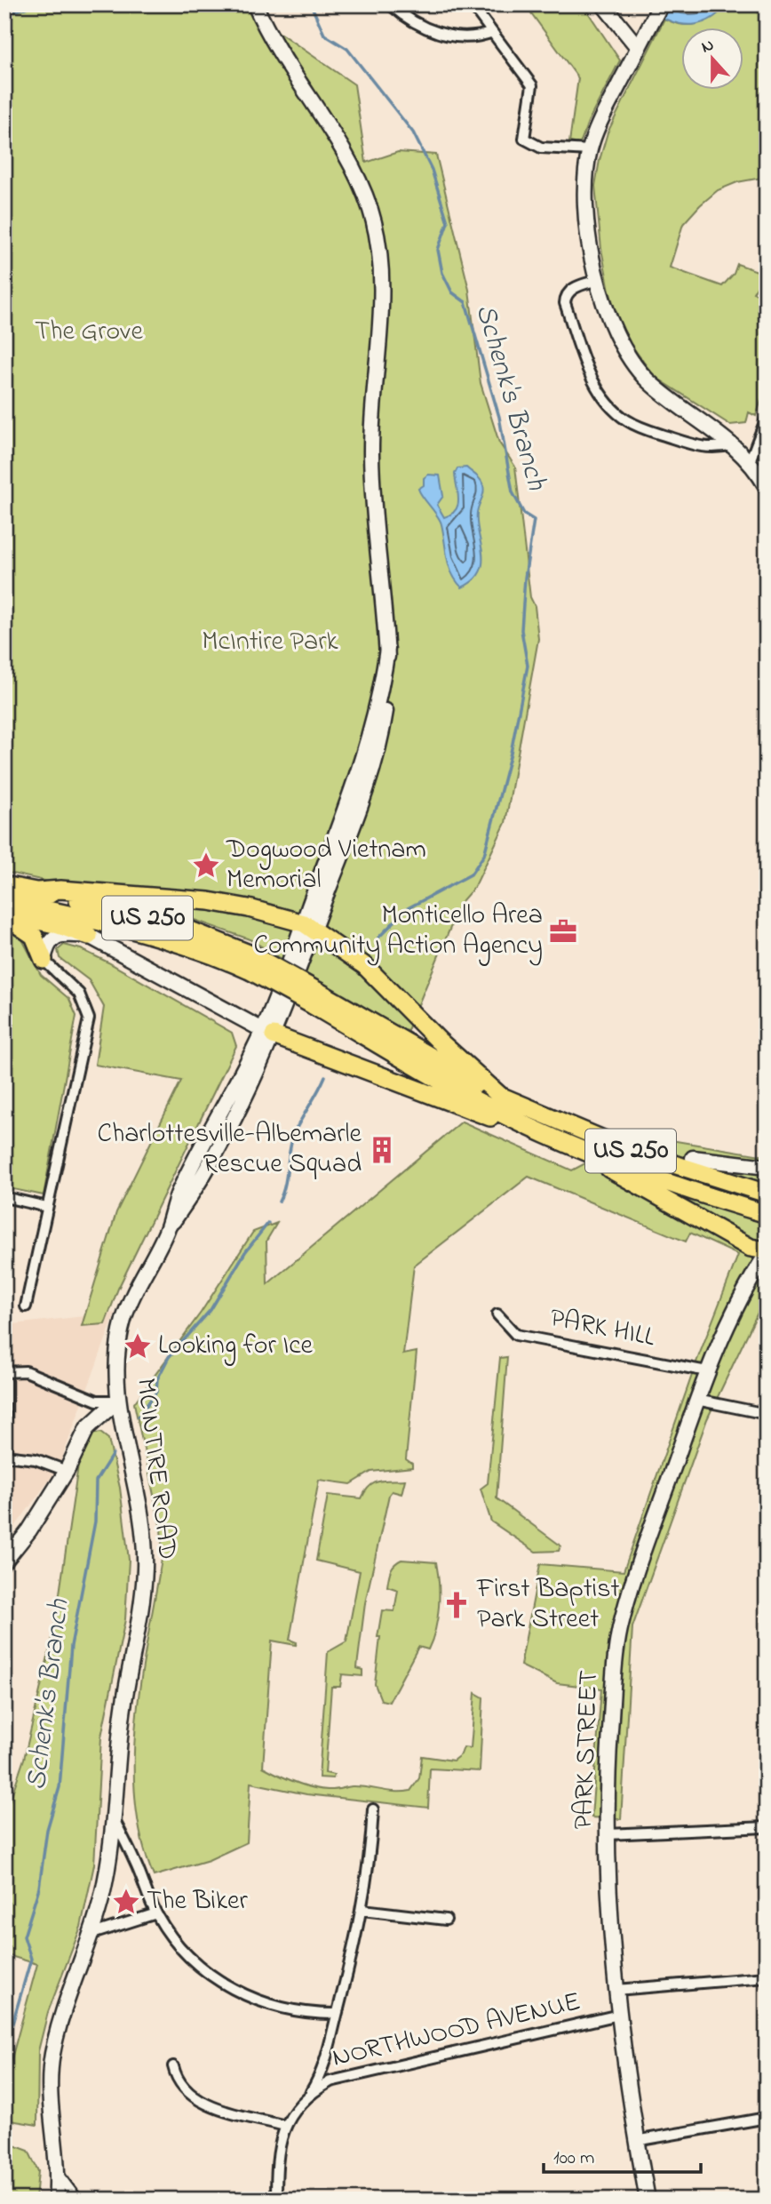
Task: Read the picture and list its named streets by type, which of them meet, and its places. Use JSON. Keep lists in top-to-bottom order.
{
  "streets": {
    "highway": ["US 250"],
    "main road": ["MCINTIRE ROAD", "PARK STREET"],
    "street": ["PARK HILL", "NORTHWOOD AVENUE"]
  },
  "crossings": [
    ["PARK HILL", "PARK STREET"],
    ["PARK STREET", "NORTHWOOD AVENUE"]
  ],
  "water": ["Schenk's Branch"],
  "parks": ["The Grove", "McIntire Park"],
  "places": {
    "place": ["Dogwood Vietnam Memorial", "Looking for Ice", "The Biker"],
    "office": ["Monticello Area Community Action Agency"],
    "building": ["Charlottesville-Albemarle Rescue Squad"],
    "church": ["First Baptist Park Street"]
  },
  "scale_bar": "100 m",
  "north": "top"
}
